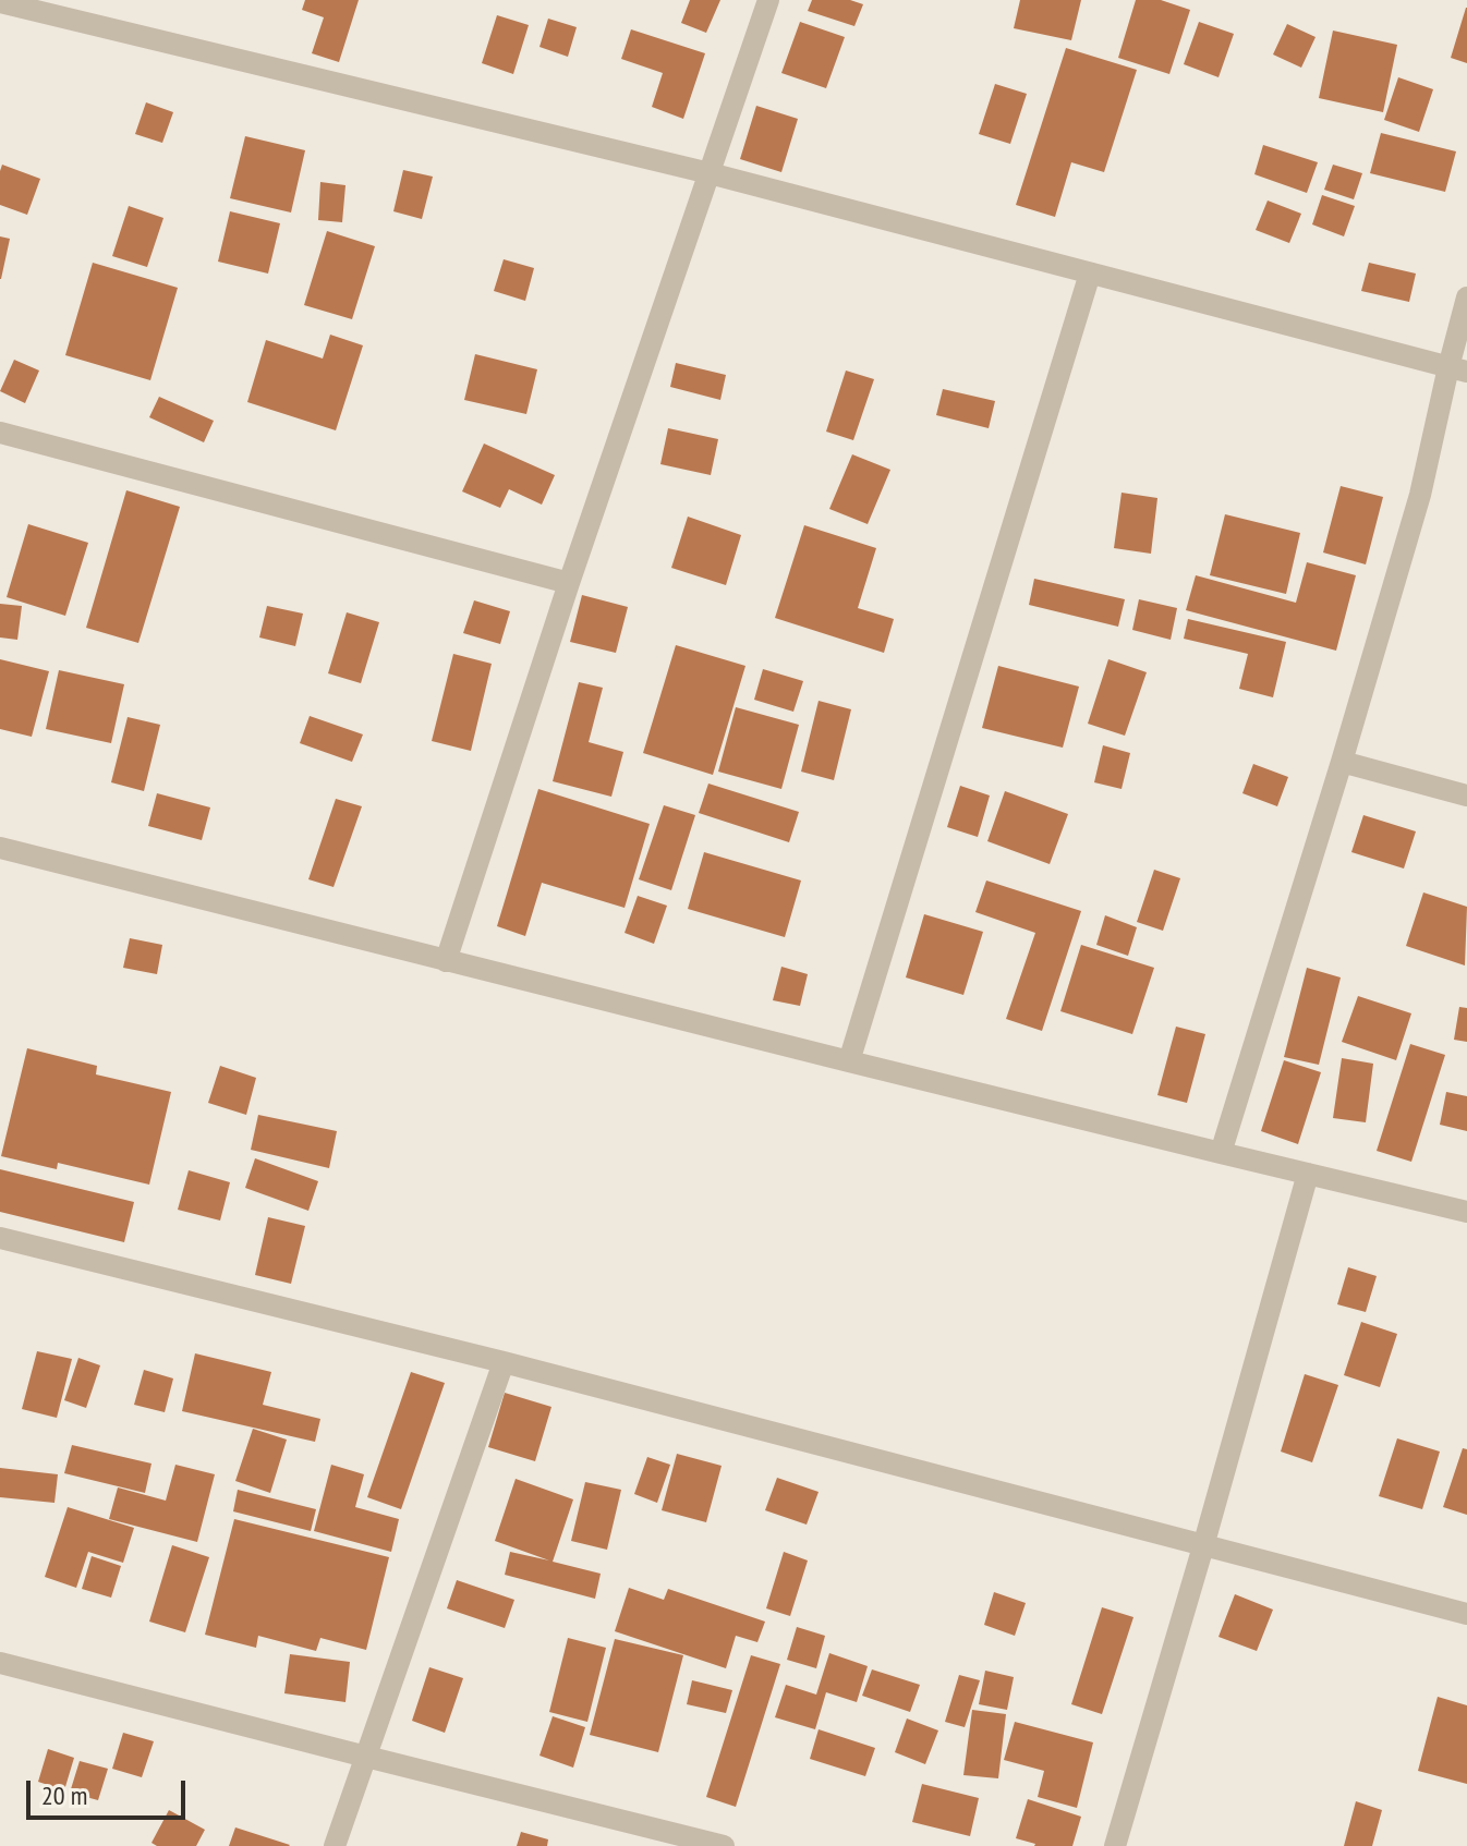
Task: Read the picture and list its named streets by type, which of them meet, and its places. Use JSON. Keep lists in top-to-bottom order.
{
  "scale_bar": "20 m"
}
